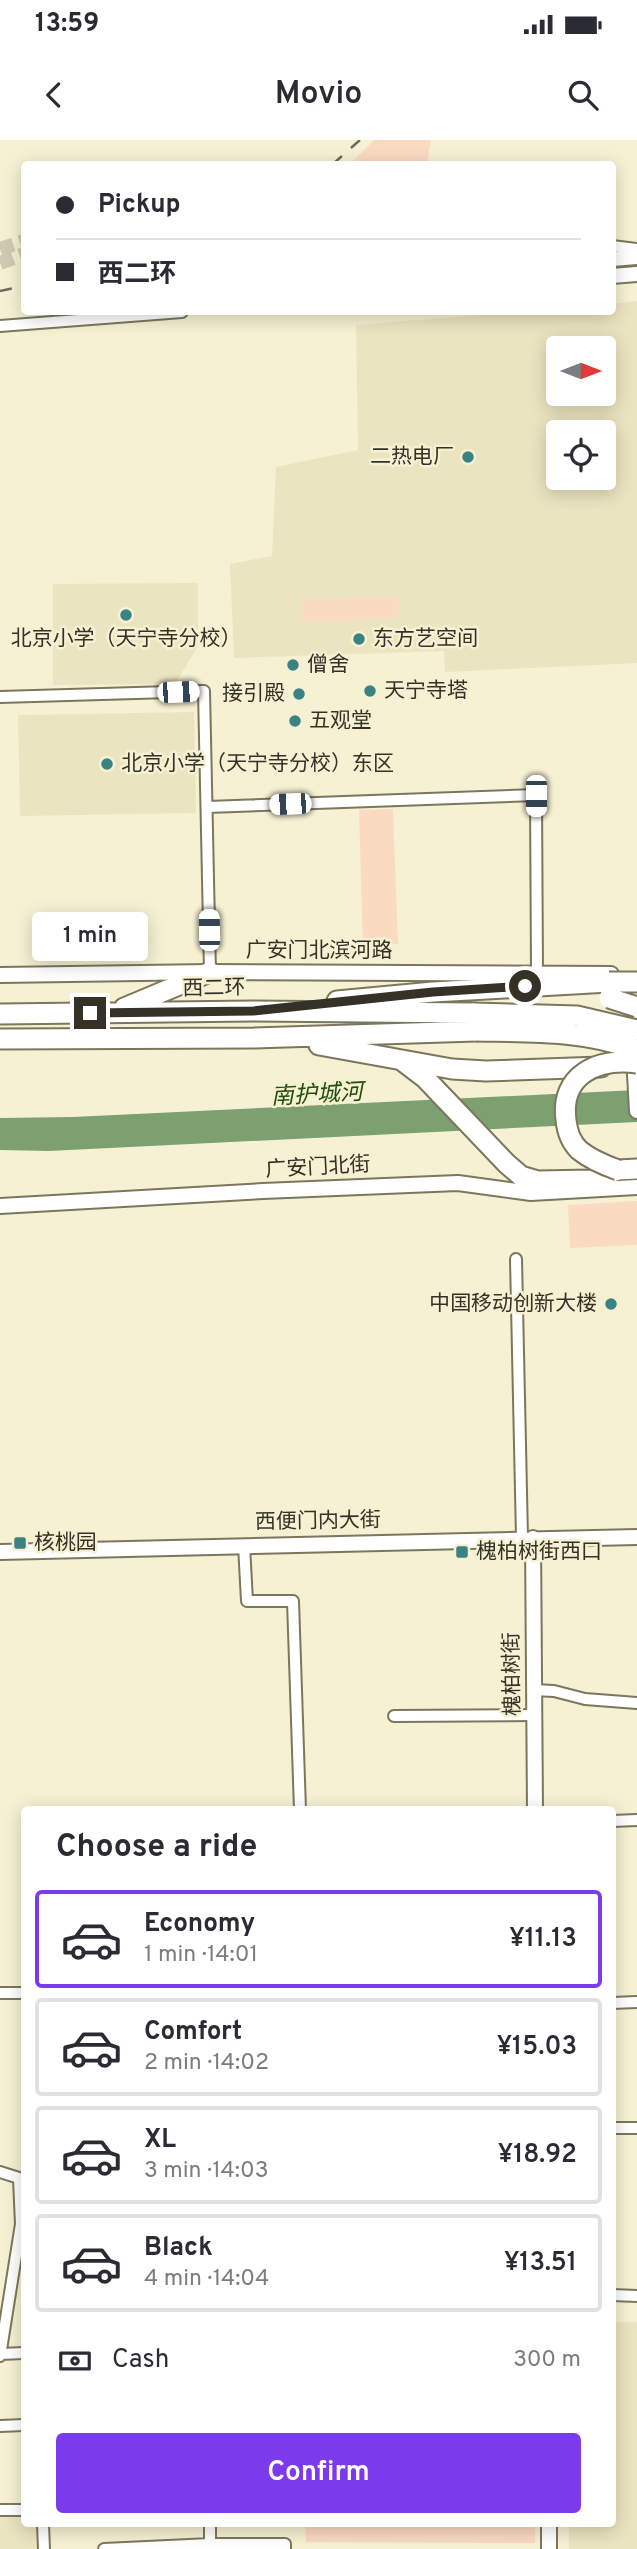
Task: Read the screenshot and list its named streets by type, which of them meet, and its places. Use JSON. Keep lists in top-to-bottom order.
{
  "streets": {
    "highway": ["西二环"],
    "street": [
      "广安门北滨河路",
      "广安门北街",
      "西便门内大街",
      "槐柏树街"
    ]
  },
  "crossings": [
    ["西便门内大街", "槐柏树街"]
  ],
  "water": ["南护城河"],
  "places": {
    "other": [
      "二热电厂",
      "北京小学（天宁寺分校）",
      "东方艺空间",
      "僧舍",
      "天宁寺塔",
      "接引殿",
      "五观堂",
      "北京小学（天宁寺分校）东区",
      "中国移动创新大楼"
    ],
    "transit": ["核桃园", "槐柏树街西口"]
  },
  "north": "right",
  "page": {
    "status": "13:59",
    "header": "Movio",
    "banner": ["Pickup", "西二环"],
    "bubble": "1 min",
    "heading": "Choose a ride",
    "list": [
      {
        "name": "Economy",
        "note": "1 min · 14:01",
        "value": "¥11.13"
      },
      {
        "name": "Comfort",
        "note": "2 min · 14:02",
        "value": "¥15.03"
      },
      {
        "name": "XL",
        "note": "3 min · 14:03",
        "value": "¥18.92"
      },
      {
        "name": "Black",
        "note": "4 min · 14:04",
        "value": "¥13.51"
      }
    ],
    "pay": ["Cash", "300 m"],
    "buttons": "Confirm"
  }
}
